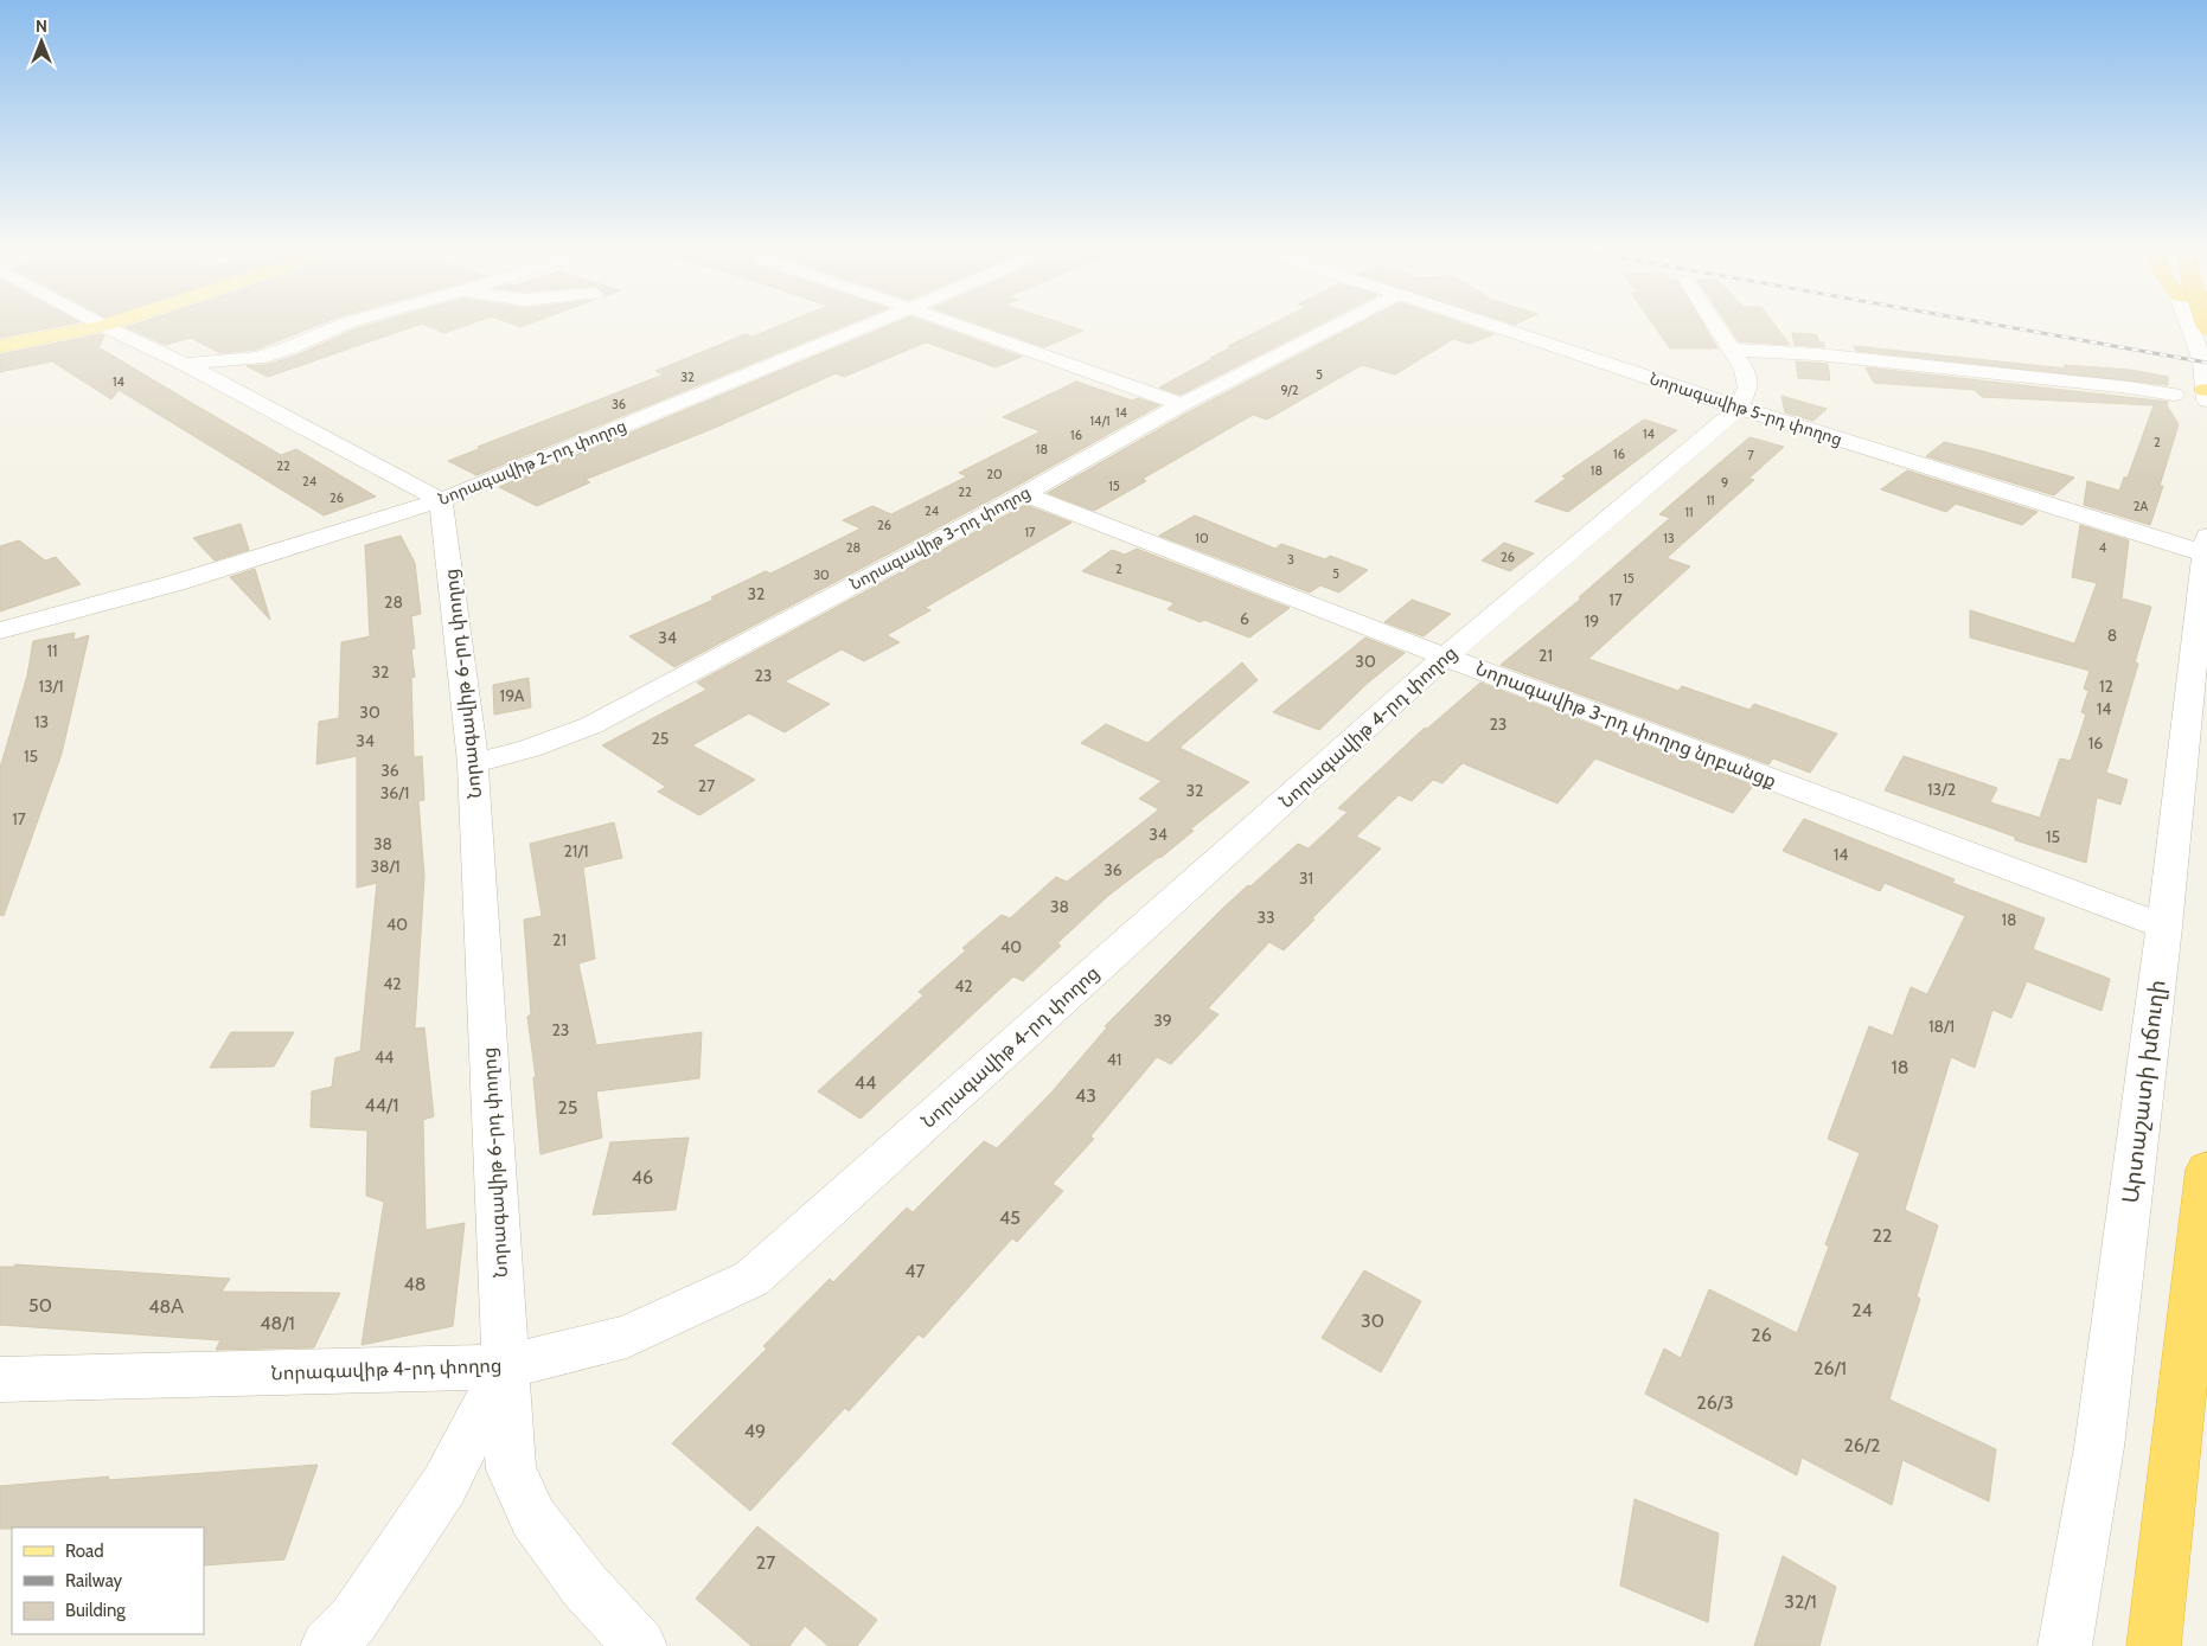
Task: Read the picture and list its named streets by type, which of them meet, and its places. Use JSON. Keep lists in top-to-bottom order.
{
  "streets": {
    "street": [
      "Նորագավիթ 5-րդ փողոց",
      "Նորագավիթ 2-րդ փողոց",
      "Նորագավիթ 3-րդ փողոց",
      "Նորագավիթ 6-րդ փողոց",
      "Նորագավիթ 3-րդ փողոց նրբանցք",
      "Նորագավիթ 4-րդ փողոց",
      "Արտաշատի խճուղի"
    ]
  },
  "crossings": [
    ["Նորագավիթ 5-րդ փողոց", "Նորագավիթ 4-րդ փողոց"],
    ["Նորագավիթ 5-րդ փողոց", "Արտաշատի խճուղի"],
    ["Նորագավիթ 2-րդ փողոց", "Նորագավիթ 6-րդ փողոց"],
    ["Նորագավիթ 3-րդ փողոց", "Նորագավիթ 6-րդ փողոց"],
    ["Նորագավիթ 3-րդ փողոց", "Նորագավիթ 3-րդ փողոց նրբանցք"],
    ["Նորագավիթ 6-րդ փողոց", "Նորագավիթ 4-րդ փողոց"],
    ["Նորագավիթ 3-րդ փողոց նրբանցք", "Նորագավիթ 4-րդ փողոց"],
    ["Նորագավիթ 3-րդ փողոց նրբանցք", "Արտաշատի խճուղի"]
  ],
  "house_numbers": [
    "5",
    "32",
    "14",
    "9/2",
    "36",
    "14",
    "14/1",
    "14",
    "16",
    "2",
    "18",
    "16",
    "7",
    "22",
    "18",
    "20",
    "24",
    "9",
    "15",
    "22",
    "26",
    "11",
    "2A",
    "24",
    "11",
    "26",
    "17",
    "10",
    "13",
    "28",
    "4",
    "26",
    "3",
    "2",
    "5",
    "30",
    "15",
    "32",
    "17",
    "28",
    "6",
    "19",
    "8",
    "34",
    "11",
    "21",
    "30",
    "32",
    "23",
    "13/1",
    "12",
    "19A",
    "14",
    "30",
    "13",
    "23",
    "25",
    "34",
    "16",
    "15",
    "36",
    "27",
    "13/2",
    "32",
    "36/1",
    "17",
    "34",
    "15",
    "38",
    "21/1",
    "14",
    "38/1",
    "36",
    "31",
    "38",
    "33",
    "18",
    "40",
    "21",
    "40",
    "42",
    "42",
    "39",
    "18/1",
    "23",
    "44",
    "41",
    "18",
    "44",
    "43",
    "44/1",
    "25",
    "46",
    "45",
    "22",
    "47",
    "48",
    "50",
    "48А",
    "24",
    "30",
    "48/1",
    "26",
    "26/1",
    "26/3",
    "49",
    "26/2",
    "27",
    "32/1"
  ],
  "legend": ["Road", "Railway", "Building"],
  "north": "top"
}
